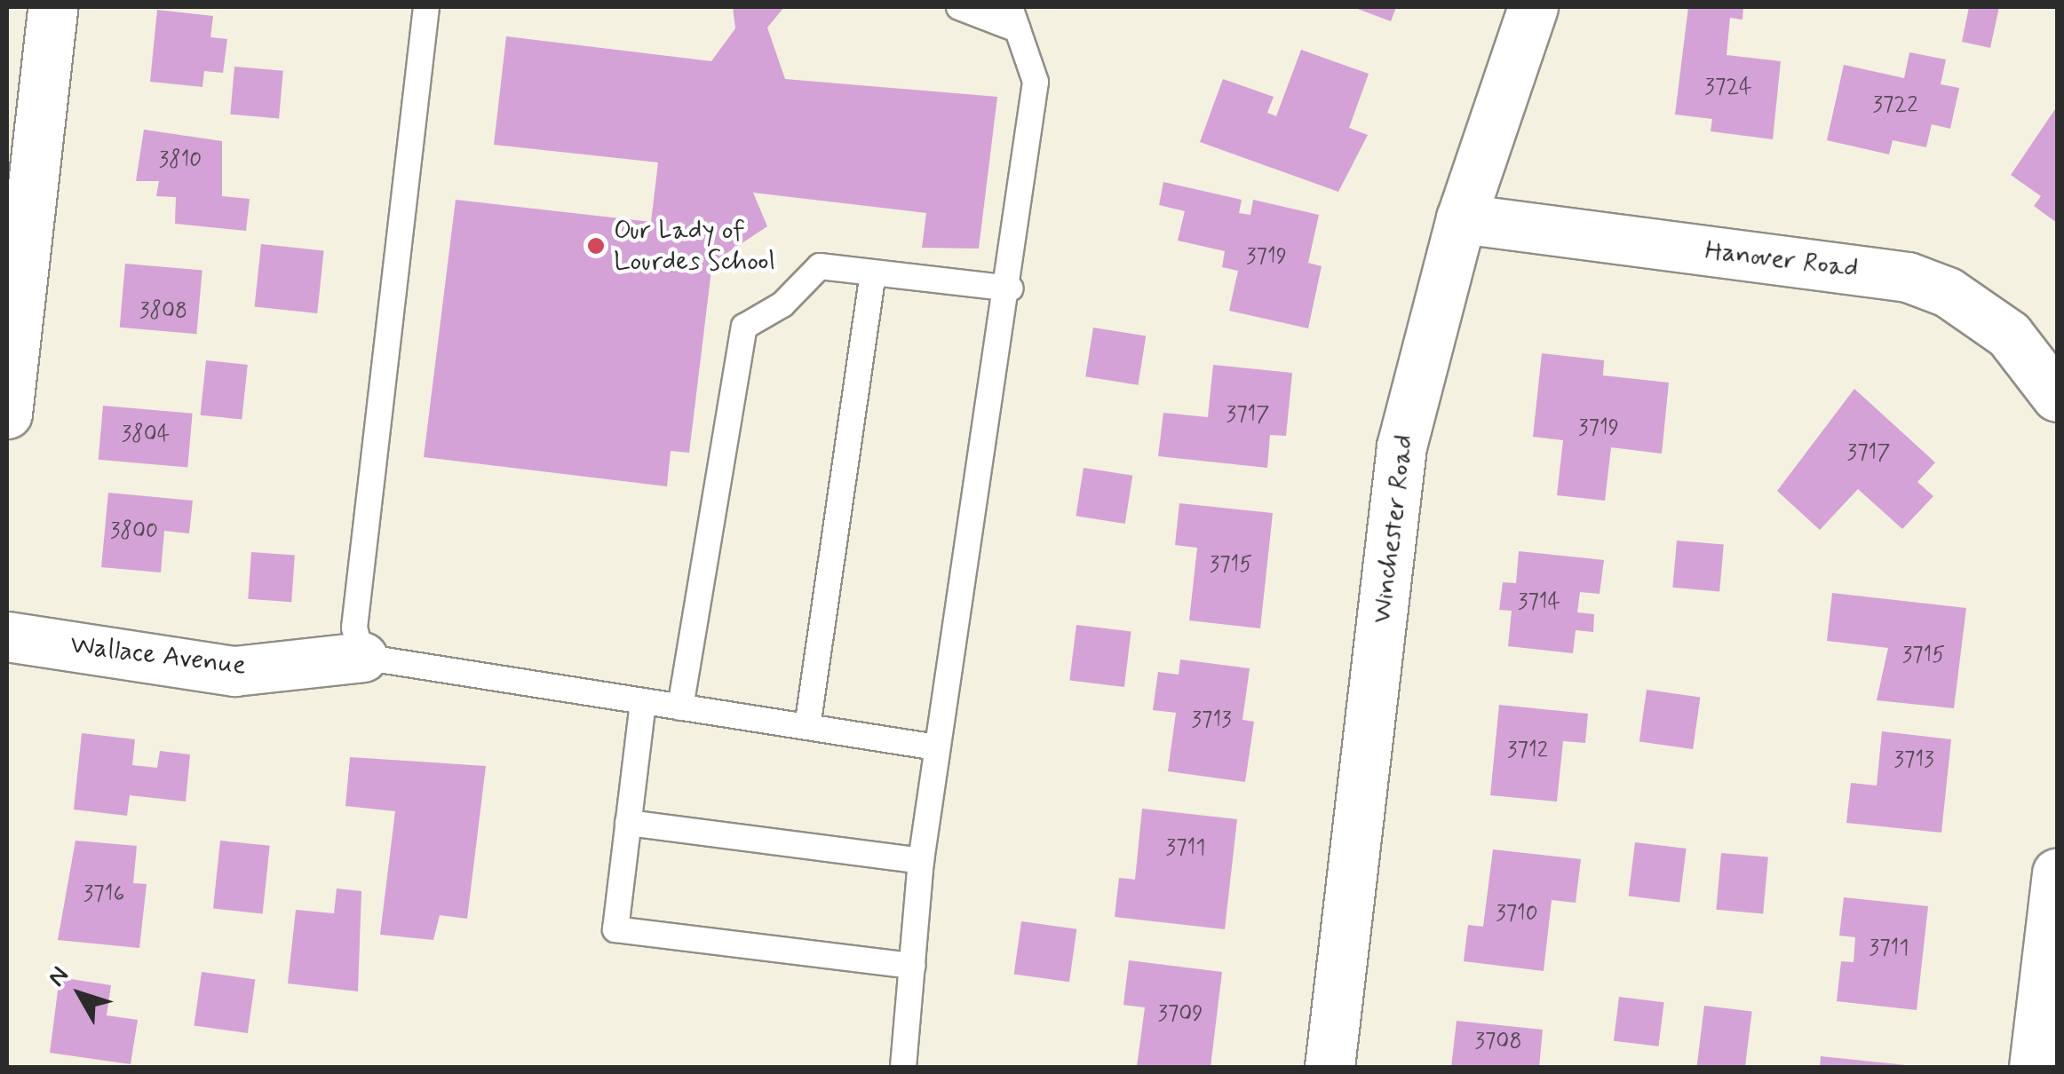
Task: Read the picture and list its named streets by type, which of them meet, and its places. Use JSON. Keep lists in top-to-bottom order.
{
  "streets": {
    "street": ["Hanover Road", "Winchester Road", "Wallace Avenue"]
  },
  "crossings": [
    ["Hanover Road", "Winchester Road"]
  ],
  "places": ["Our Lady of Lourdes School"],
  "house_numbers": [
    "3724",
    "3722",
    "3810",
    "3719",
    "3808",
    "3717",
    "3719",
    "3804",
    "3717",
    "3800",
    "3715",
    "3714",
    "3715",
    "3713",
    "3712",
    "3713",
    "3711",
    "3716",
    "3710",
    "3711",
    "3709",
    "3708"
  ],
  "north": "top left"
}
